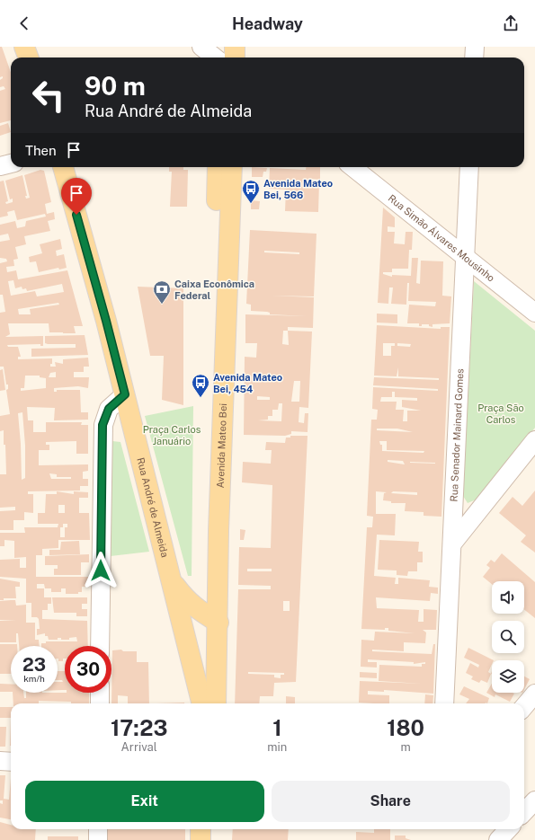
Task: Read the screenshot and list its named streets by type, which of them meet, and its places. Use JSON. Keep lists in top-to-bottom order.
{
  "streets": {
    "main road": ["Avenida Mateo Bei", "Rua André de Almeida"],
    "street": ["Rua Simão Álvares Mousinho", "Rua Senador Mainard Gomes"]
  },
  "crossings": [
    ["Rua Simão Álvares Mousinho", "Rua Senador Mainard Gomes"],
    ["Avenida Mateo Bei", "Rua André de Almeida"]
  ],
  "parks": ["Praça São Carlos", "Praça Carlos Januário"],
  "places": {
    "bus stop": ["Avenida Mateo Bei, 566", "Avenida Mateo Bei, 454"],
    "bank": ["Caixa Econômica Federal"]
  },
  "page": {
    "header": "Headway",
    "turn": ["90 m", "Rua André de Almeida"],
    "then": "Then",
    "speed": "23 km/h",
    "limit": "30",
    "eta": [
      "17:23",
      "Arrival",
      "1",
      "min",
      "180",
      "m"
    ],
    "buttons": ["Exit", "Share"]
  }
}
